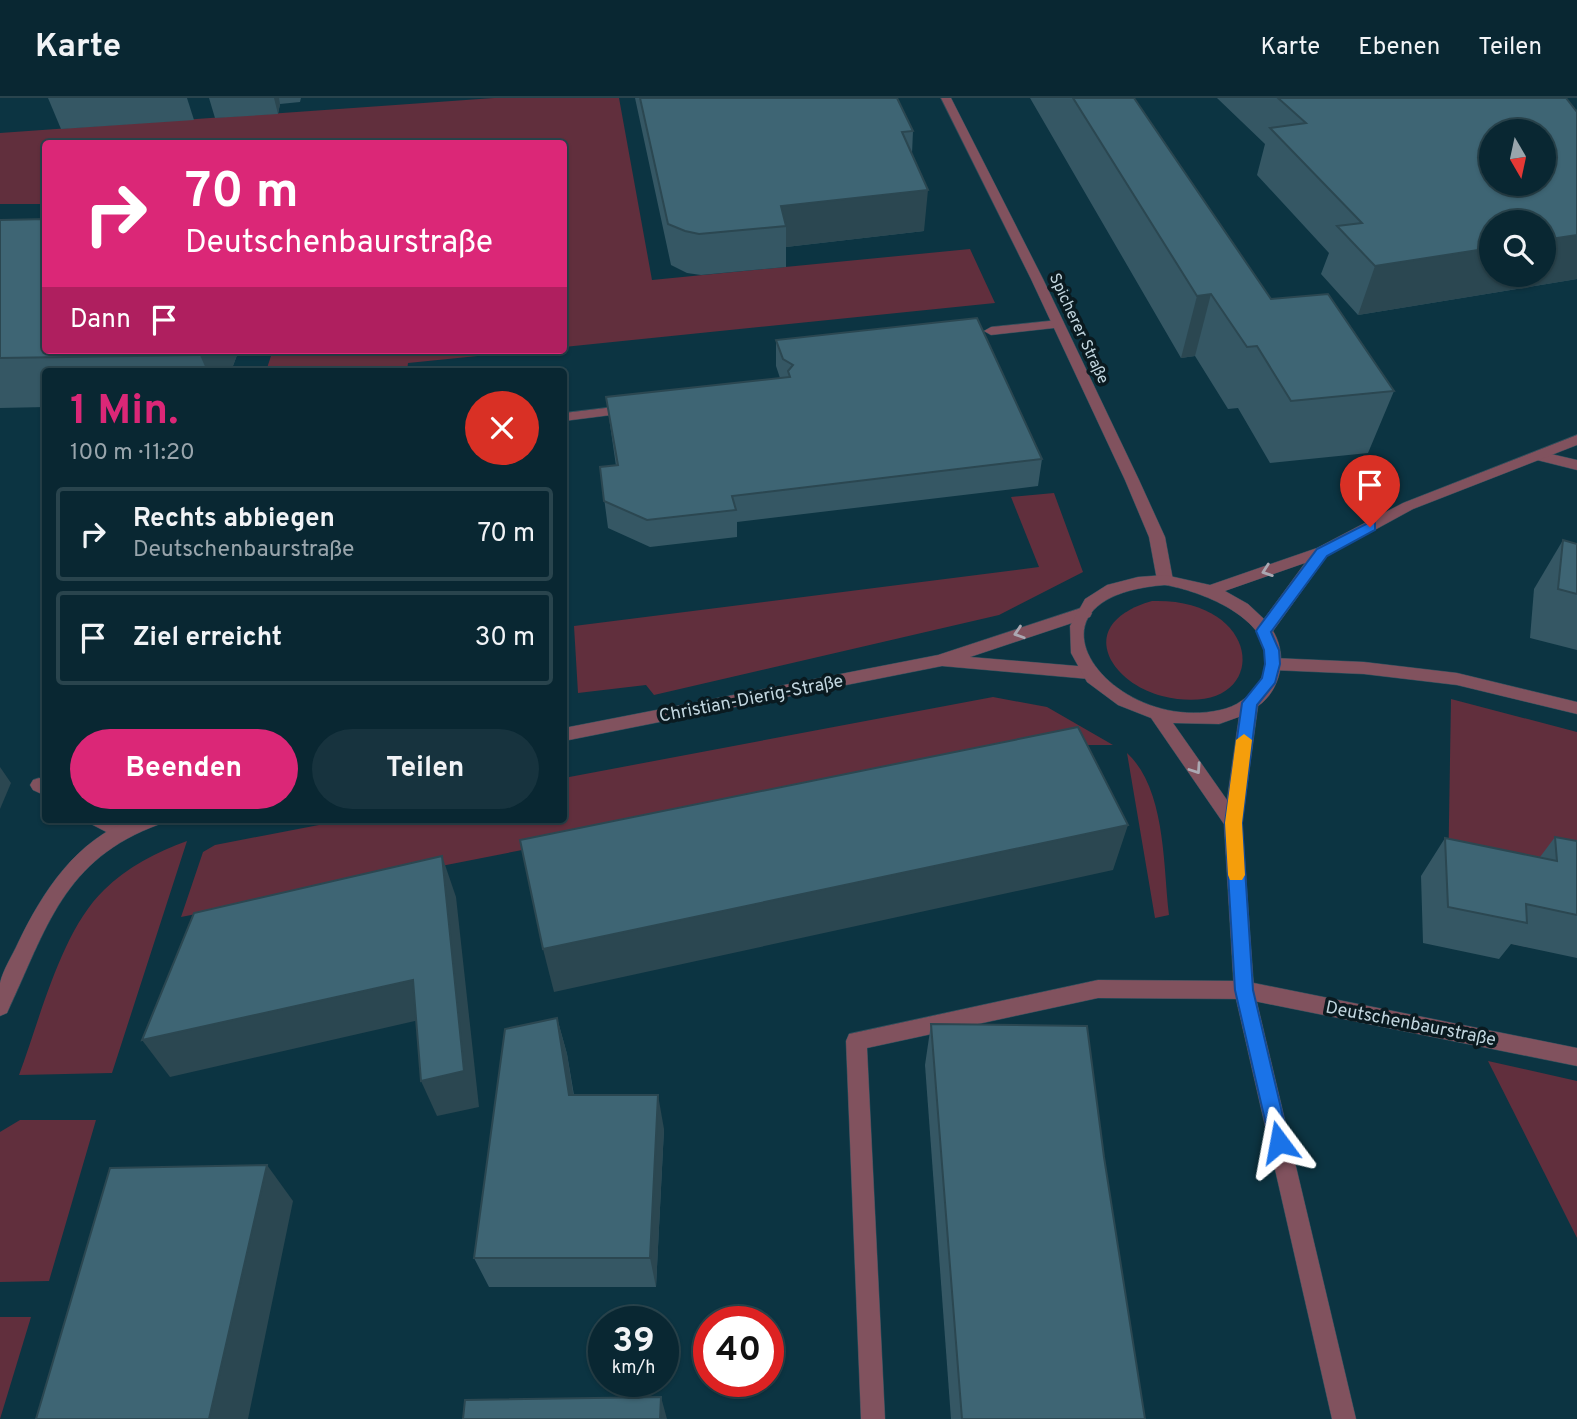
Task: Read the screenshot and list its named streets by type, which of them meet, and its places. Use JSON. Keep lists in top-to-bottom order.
{
  "streets": {
    "street": ["Spicherer Straße", "Christian-Dierig-Straße", "Deutschenbaurstraße"]
  },
  "crossings": [
    ["Spicherer Straße", "Christian-Dierig-Straße"]
  ],
  "north": "bottom",
  "page": {
    "header": "Karte",
    "nav": ["Karte", "Ebenen", "Teilen"],
    "turn": ["70 m", "Deutschenbaurstraße"],
    "then": "Dann",
    "heading": ["1 Min.", "100 m · 11:20"],
    "list": [
      {
        "name": "Rechts abbiegen",
        "note": "Deutschenbaurstraße",
        "value": "70 m"
      },
      {
        "name": "Ziel erreicht",
        "value": "30 m"
      }
    ],
    "buttons": ["Beenden", "Teilen"],
    "speed": "39 km/h",
    "limit": "40"
  }
}
